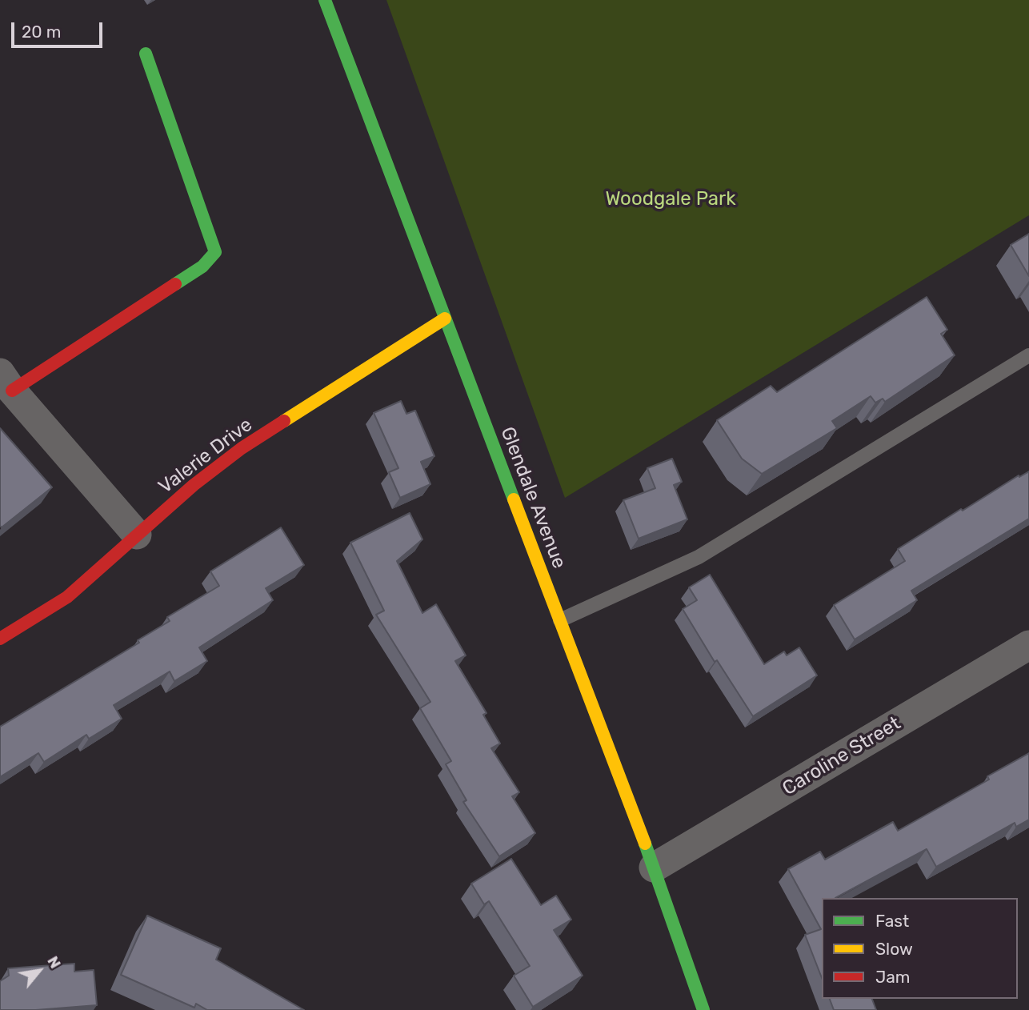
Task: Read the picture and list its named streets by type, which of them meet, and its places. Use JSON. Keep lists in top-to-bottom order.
{
  "streets": {
    "main road": ["Valerie Drive", "Glendale Avenue"],
    "street": ["Caroline Street"]
  },
  "crossings": [
    ["Valerie Drive", "Glendale Avenue"],
    ["Glendale Avenue", "Caroline Street"]
  ],
  "parks": ["Woodgale Park"],
  "legend": ["Fast", "Slow", "Jam"],
  "scale_bar": "20 m",
  "north": "top right"
}
